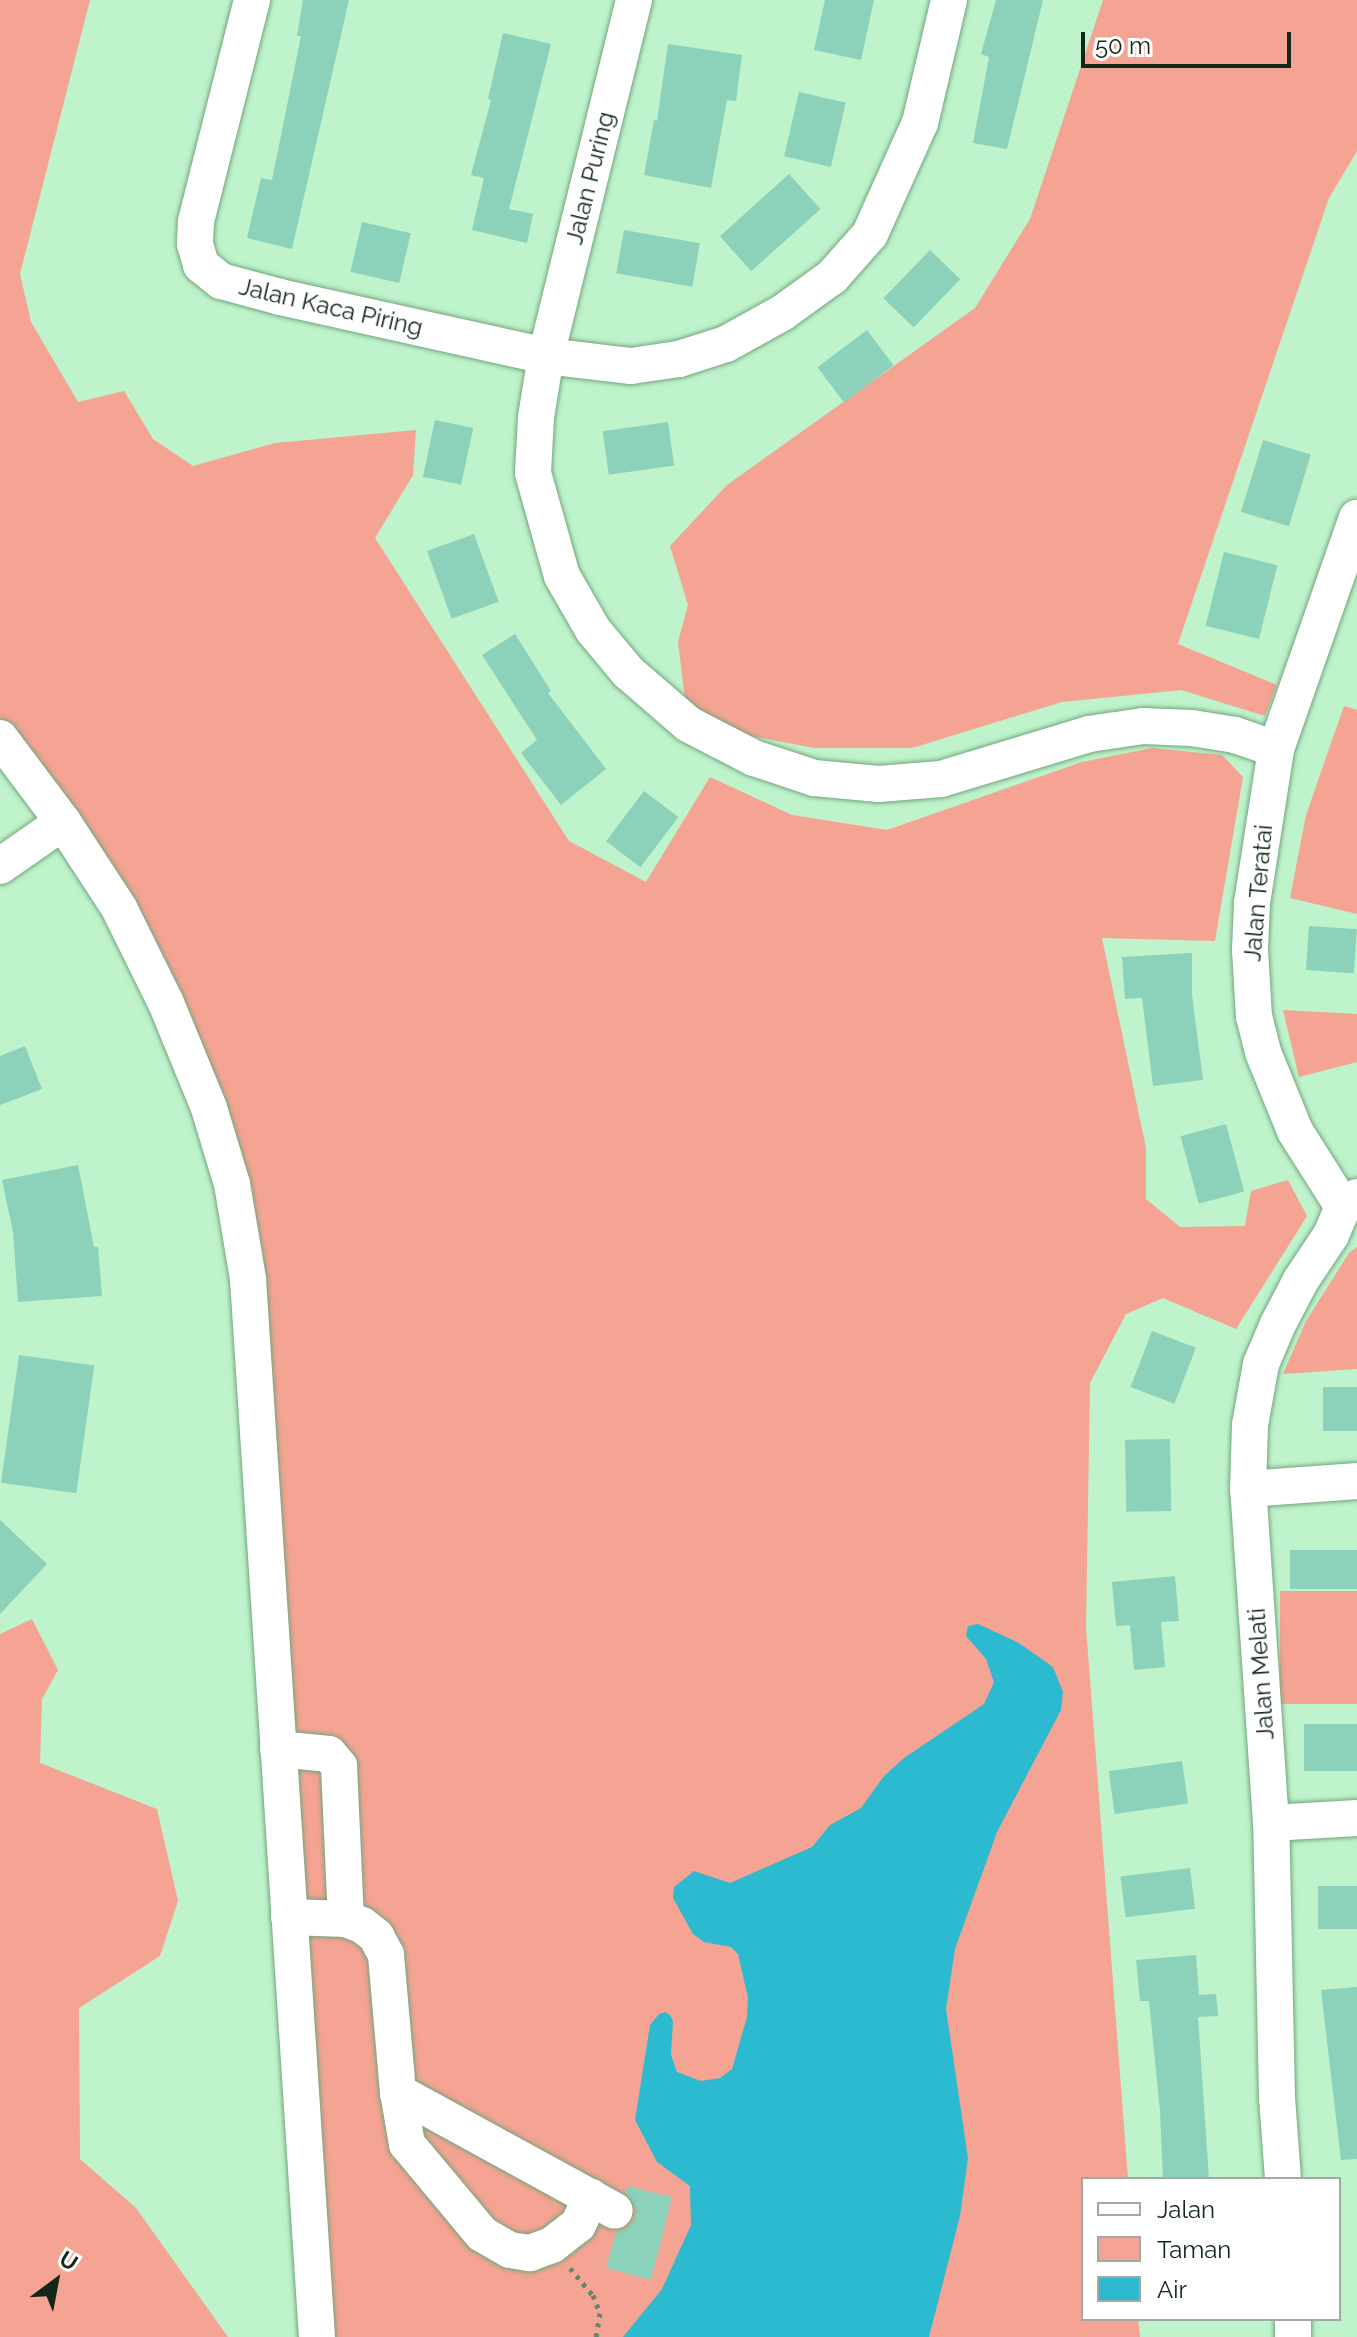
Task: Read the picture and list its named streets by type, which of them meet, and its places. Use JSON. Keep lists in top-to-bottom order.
{
  "streets": {
    "street": [
      "Jalan Puring",
      "Jalan Kaca Piring",
      "Jalan Teratai",
      "Jalan Melati"
    ]
  },
  "crossings": [
    ["Jalan Puring", "Jalan Kaca Piring"],
    ["Jalan Puring", "Jalan Teratai"],
    ["Jalan Teratai", "Jalan Melati"]
  ],
  "legend": ["Jalan", "Taman", "Air"],
  "scale_bar": "50 m",
  "north": "top right"
}
